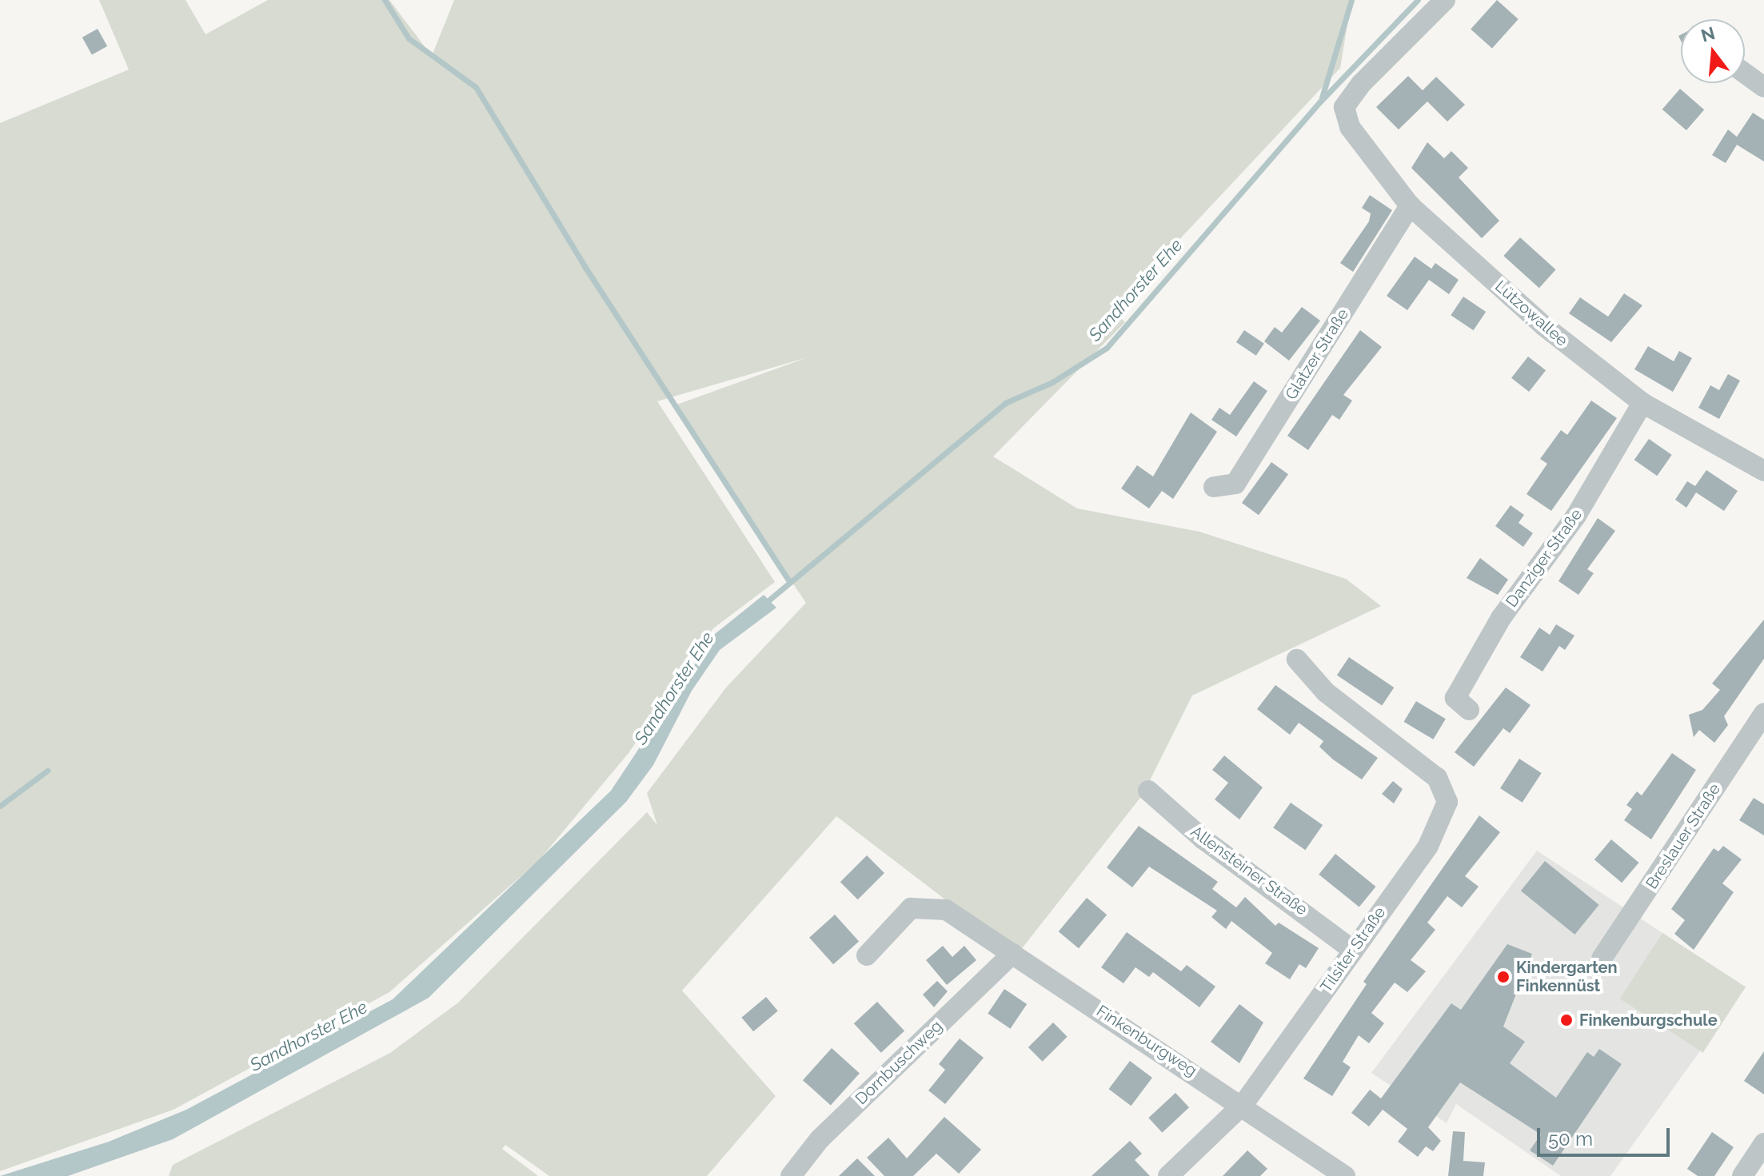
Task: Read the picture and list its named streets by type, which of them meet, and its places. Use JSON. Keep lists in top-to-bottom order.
{
  "streets": {
    "street": [
      "Lützowallee",
      "Glatzer Straße",
      "Danziger Straße",
      "Breslauer Straße",
      "Allensteiner Straße",
      "Tilsiter Straße",
      "Finkenburgweg",
      "Dornbuschweg"
    ]
  },
  "crossings": [
    ["Lützowallee", "Glatzer Straße"],
    ["Lützowallee", "Danziger Straße"],
    ["Allensteiner Straße", "Tilsiter Straße"],
    ["Tilsiter Straße", "Finkenburgweg"],
    ["Finkenburgweg", "Dornbuschweg"]
  ],
  "water": ["Sandhorster Ehe"],
  "places": ["Kindergarten Finkennüst", "Finkenburgschule"],
  "scale_bar": "50 m",
  "north": "top"
}
